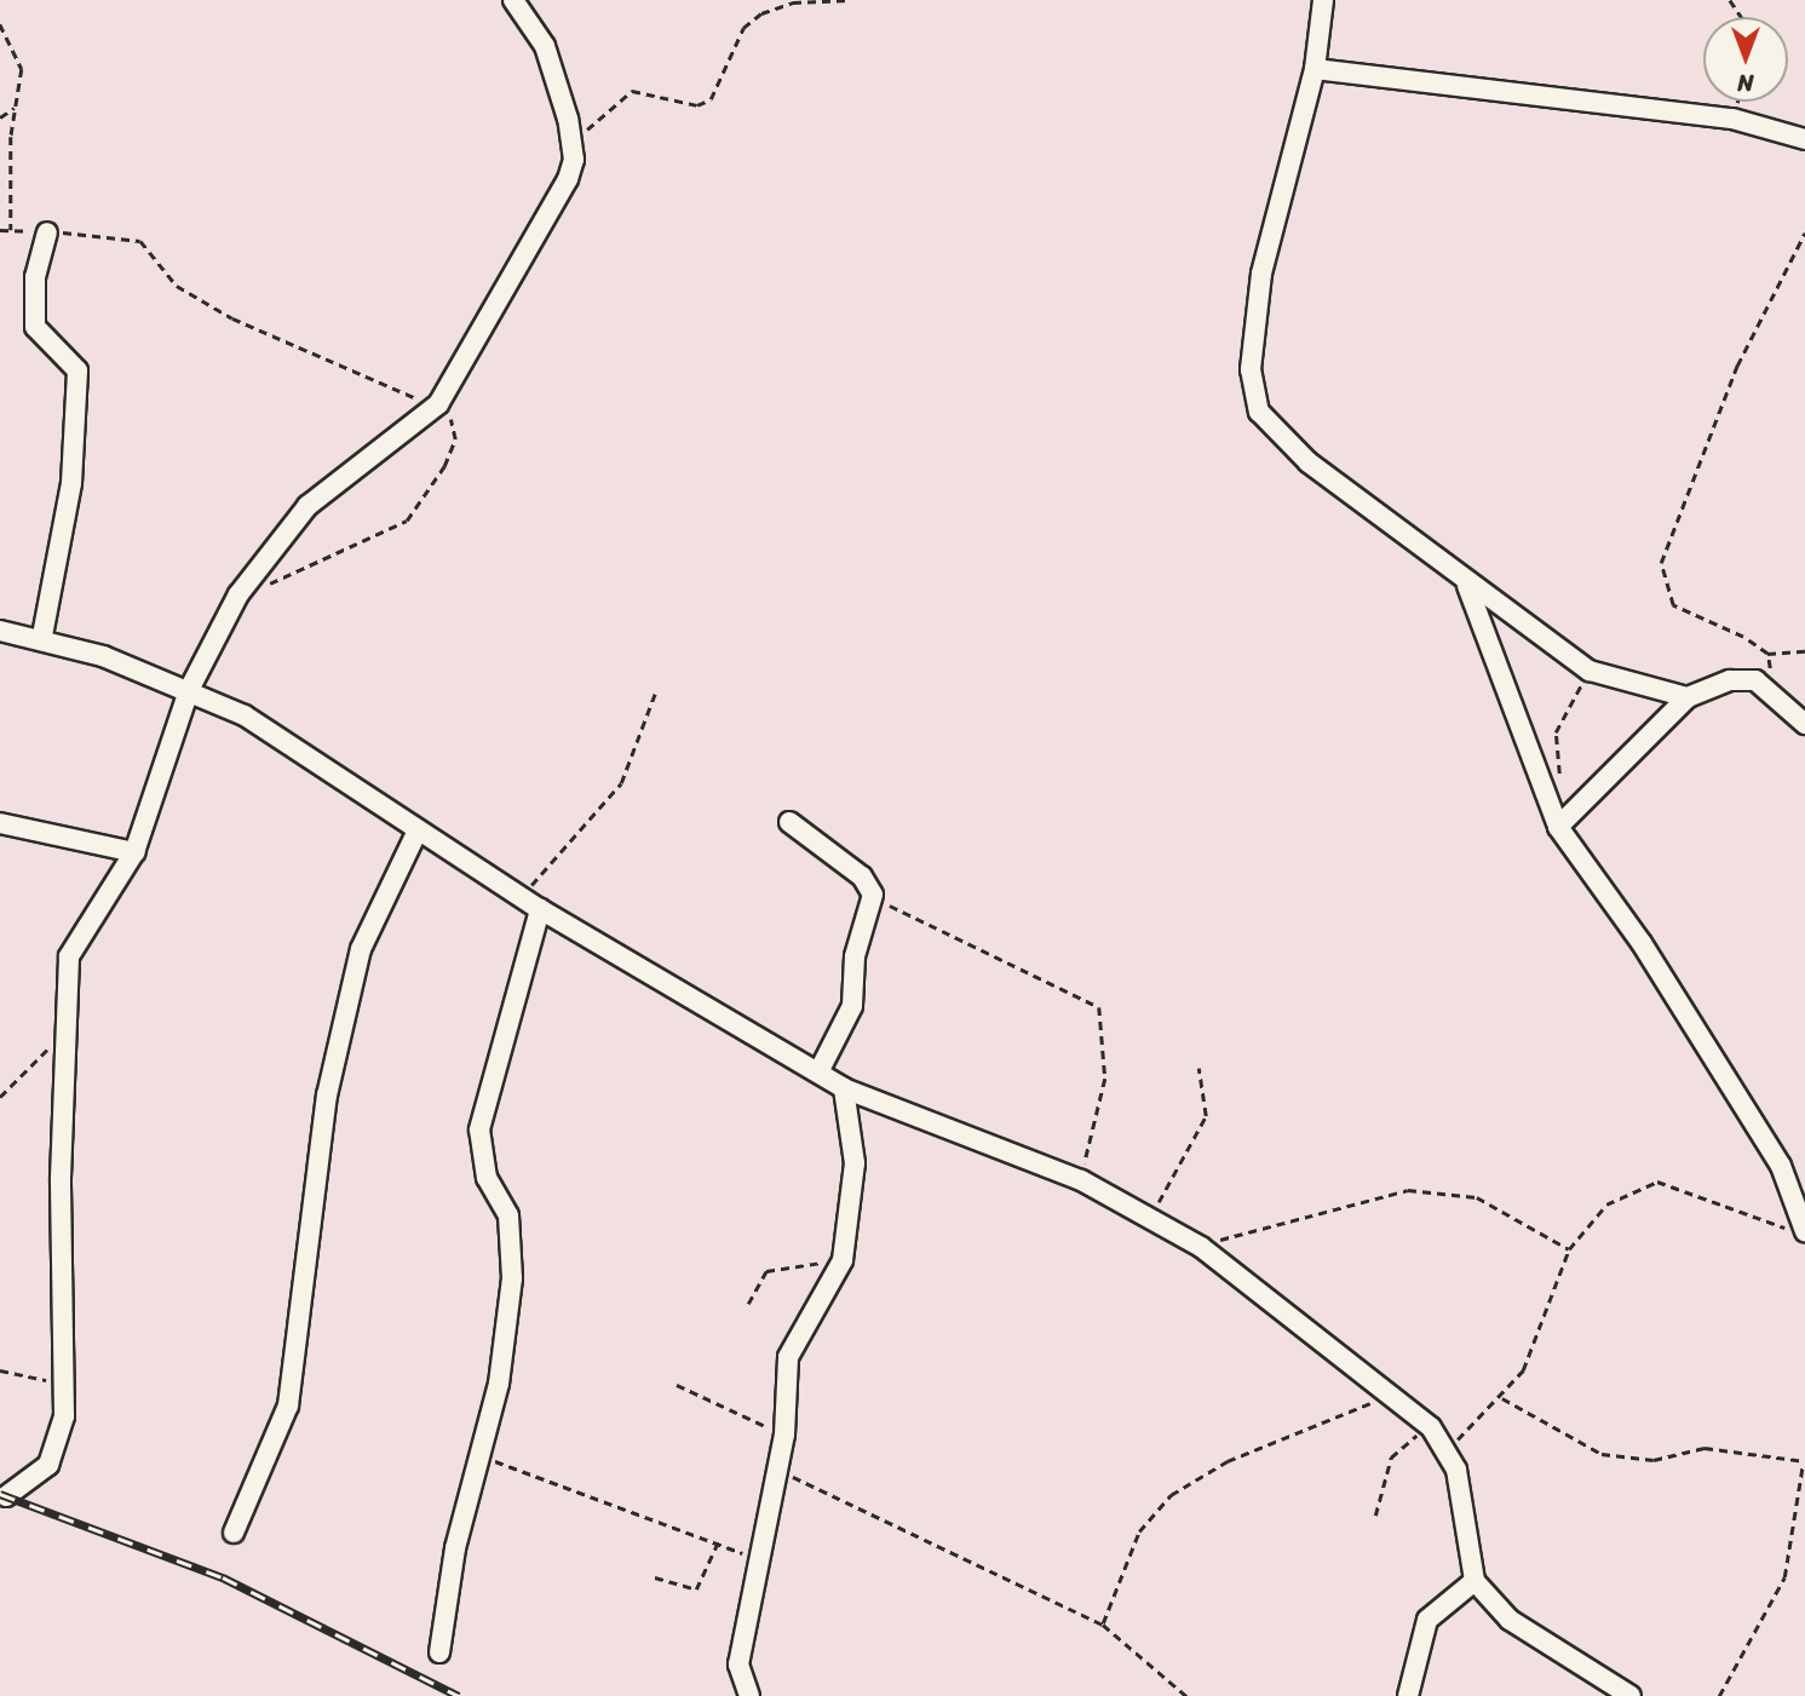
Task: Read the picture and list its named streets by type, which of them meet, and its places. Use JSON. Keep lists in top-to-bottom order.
{
  "north": "bottom"
}
